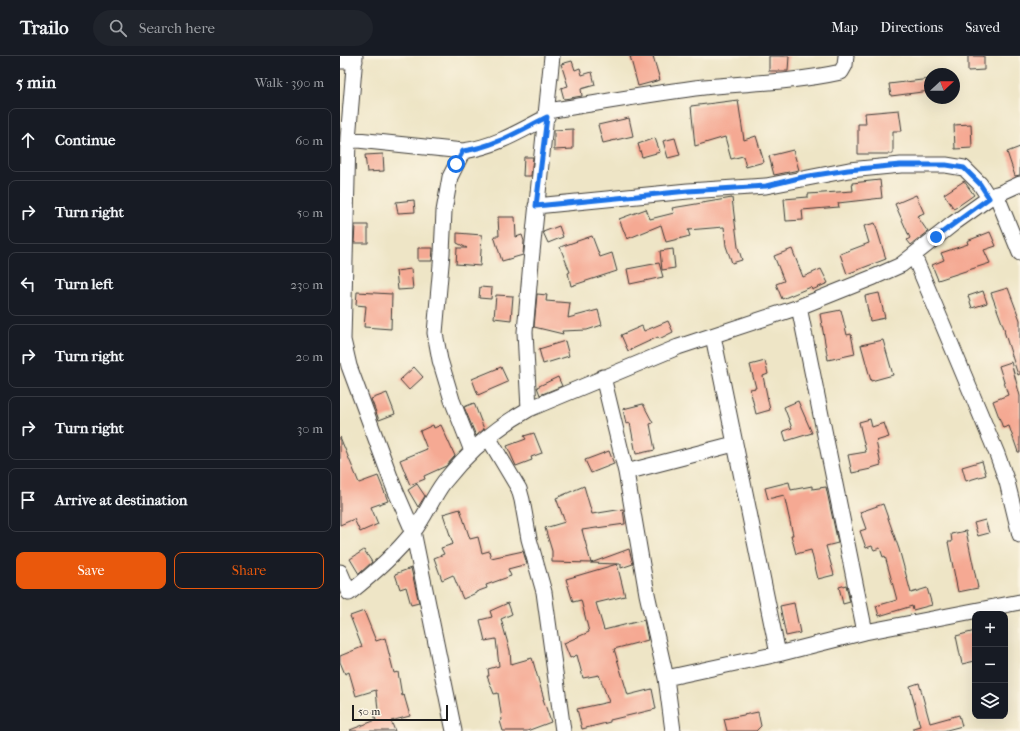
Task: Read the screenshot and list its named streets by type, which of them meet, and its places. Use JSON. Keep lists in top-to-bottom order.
{
  "scale_bar": "50 m",
  "north": "right",
  "page": {
    "header": "Trailo",
    "search": "Search here",
    "nav": ["Map", "Directions", "Saved"],
    "heading": ["5 min", "Walk · 390 m"],
    "list": [
      ["Continue", "60 m"],
      ["Turn right", "50 m"],
      ["Turn left", "230 m"],
      ["Turn right", "20 m"],
      ["Turn right", "30 m"],
      "Arrive at destination"
    ],
    "buttons": ["Save", "Share"],
    "map_buttons": ["+", "−"],
    "scale": "50 m"
  }
}
